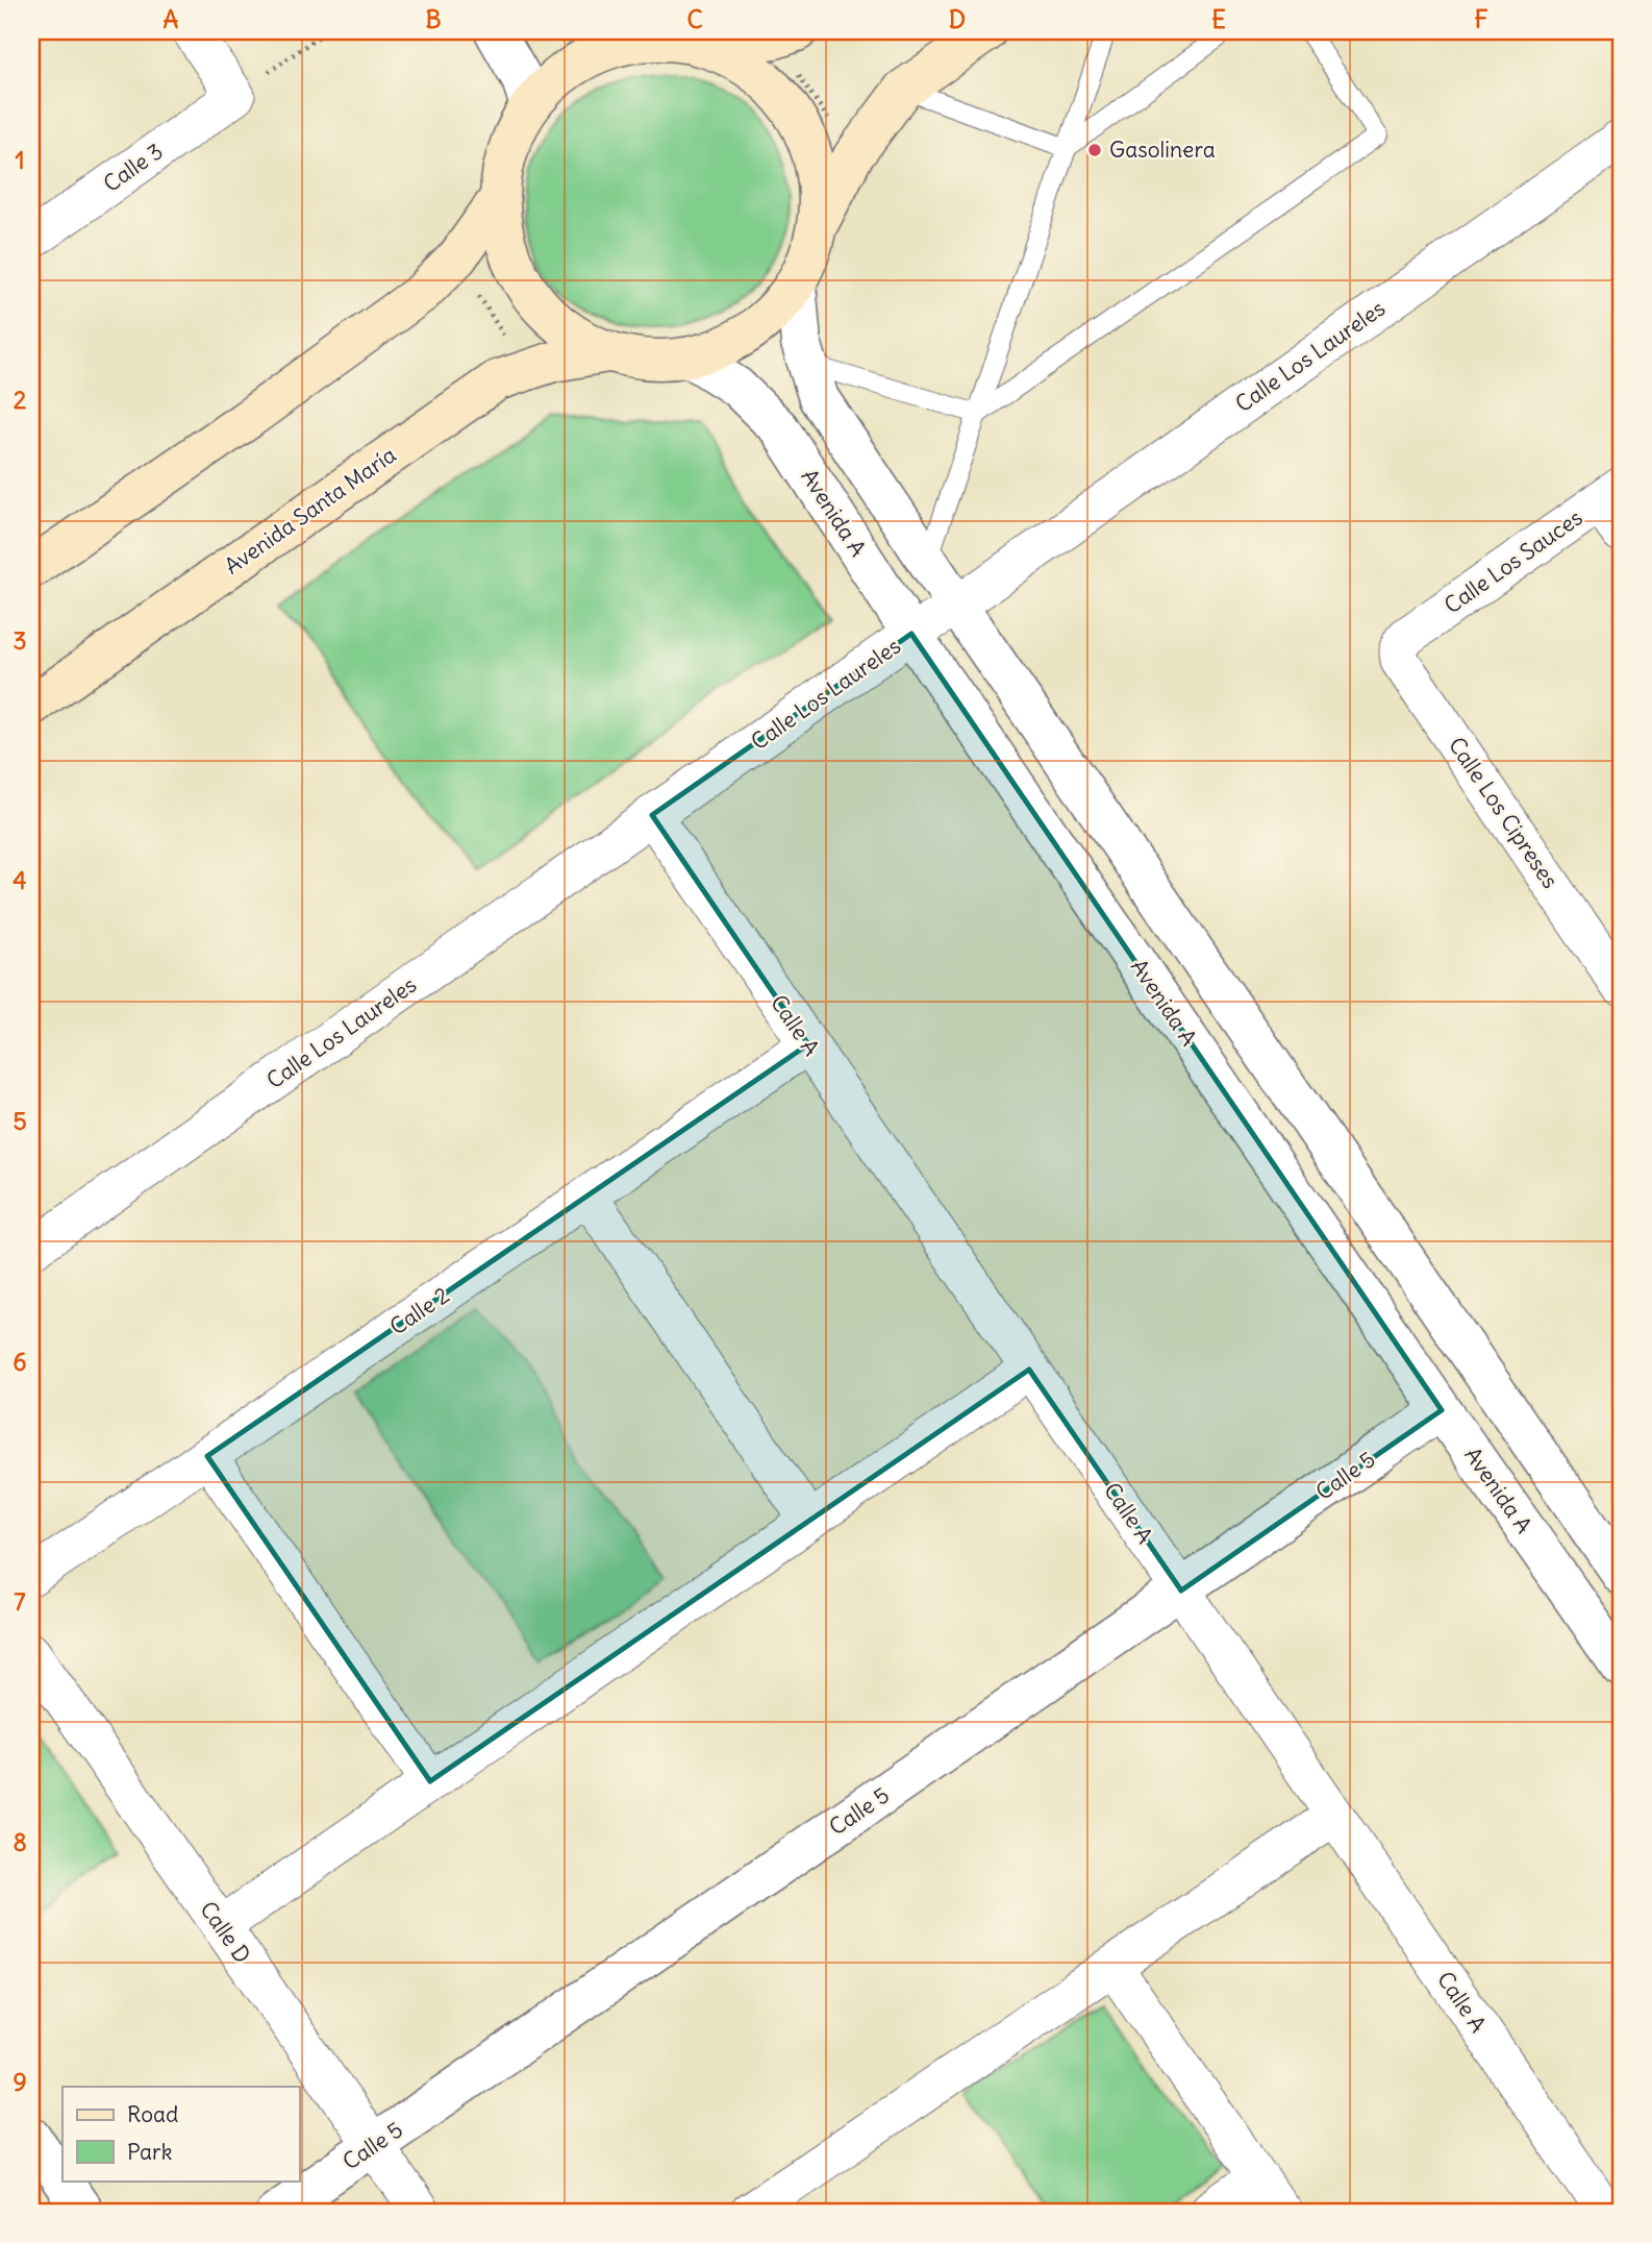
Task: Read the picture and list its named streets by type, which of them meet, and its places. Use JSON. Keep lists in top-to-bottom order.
{
  "streets": {
    "main road": ["Avenida Santa María"],
    "street": [
      "Calle 3",
      "Calle Los Laureles",
      "Avenida A",
      "Calle Los Sauces",
      "Calle Los Cipreses",
      "Calle A",
      "Calle 2",
      "Calle 5",
      "Calle D"
    ]
  },
  "crossings": [
    ["Calle Los Laureles", "Avenida A"],
    ["Calle Los Laureles", "Calle A"],
    ["Avenida A", "Calle 5"],
    ["Calle Los Sauces", "Calle Los Cipreses"],
    ["Calle A", "Calle 2"],
    ["Calle A", "Calle 5"],
    ["Calle 5", "Calle D"]
  ],
  "places": ["Gasolinera"],
  "legend": ["Road", "Park"],
  "grid": {
    "columns": [
      "A",
      "B",
      "C",
      "D",
      "E",
      "F"
    ],
    "rows": [
      "1",
      "2",
      "3",
      "4",
      "5",
      "6",
      "7",
      "8",
      "9"
    ]
  }
}
